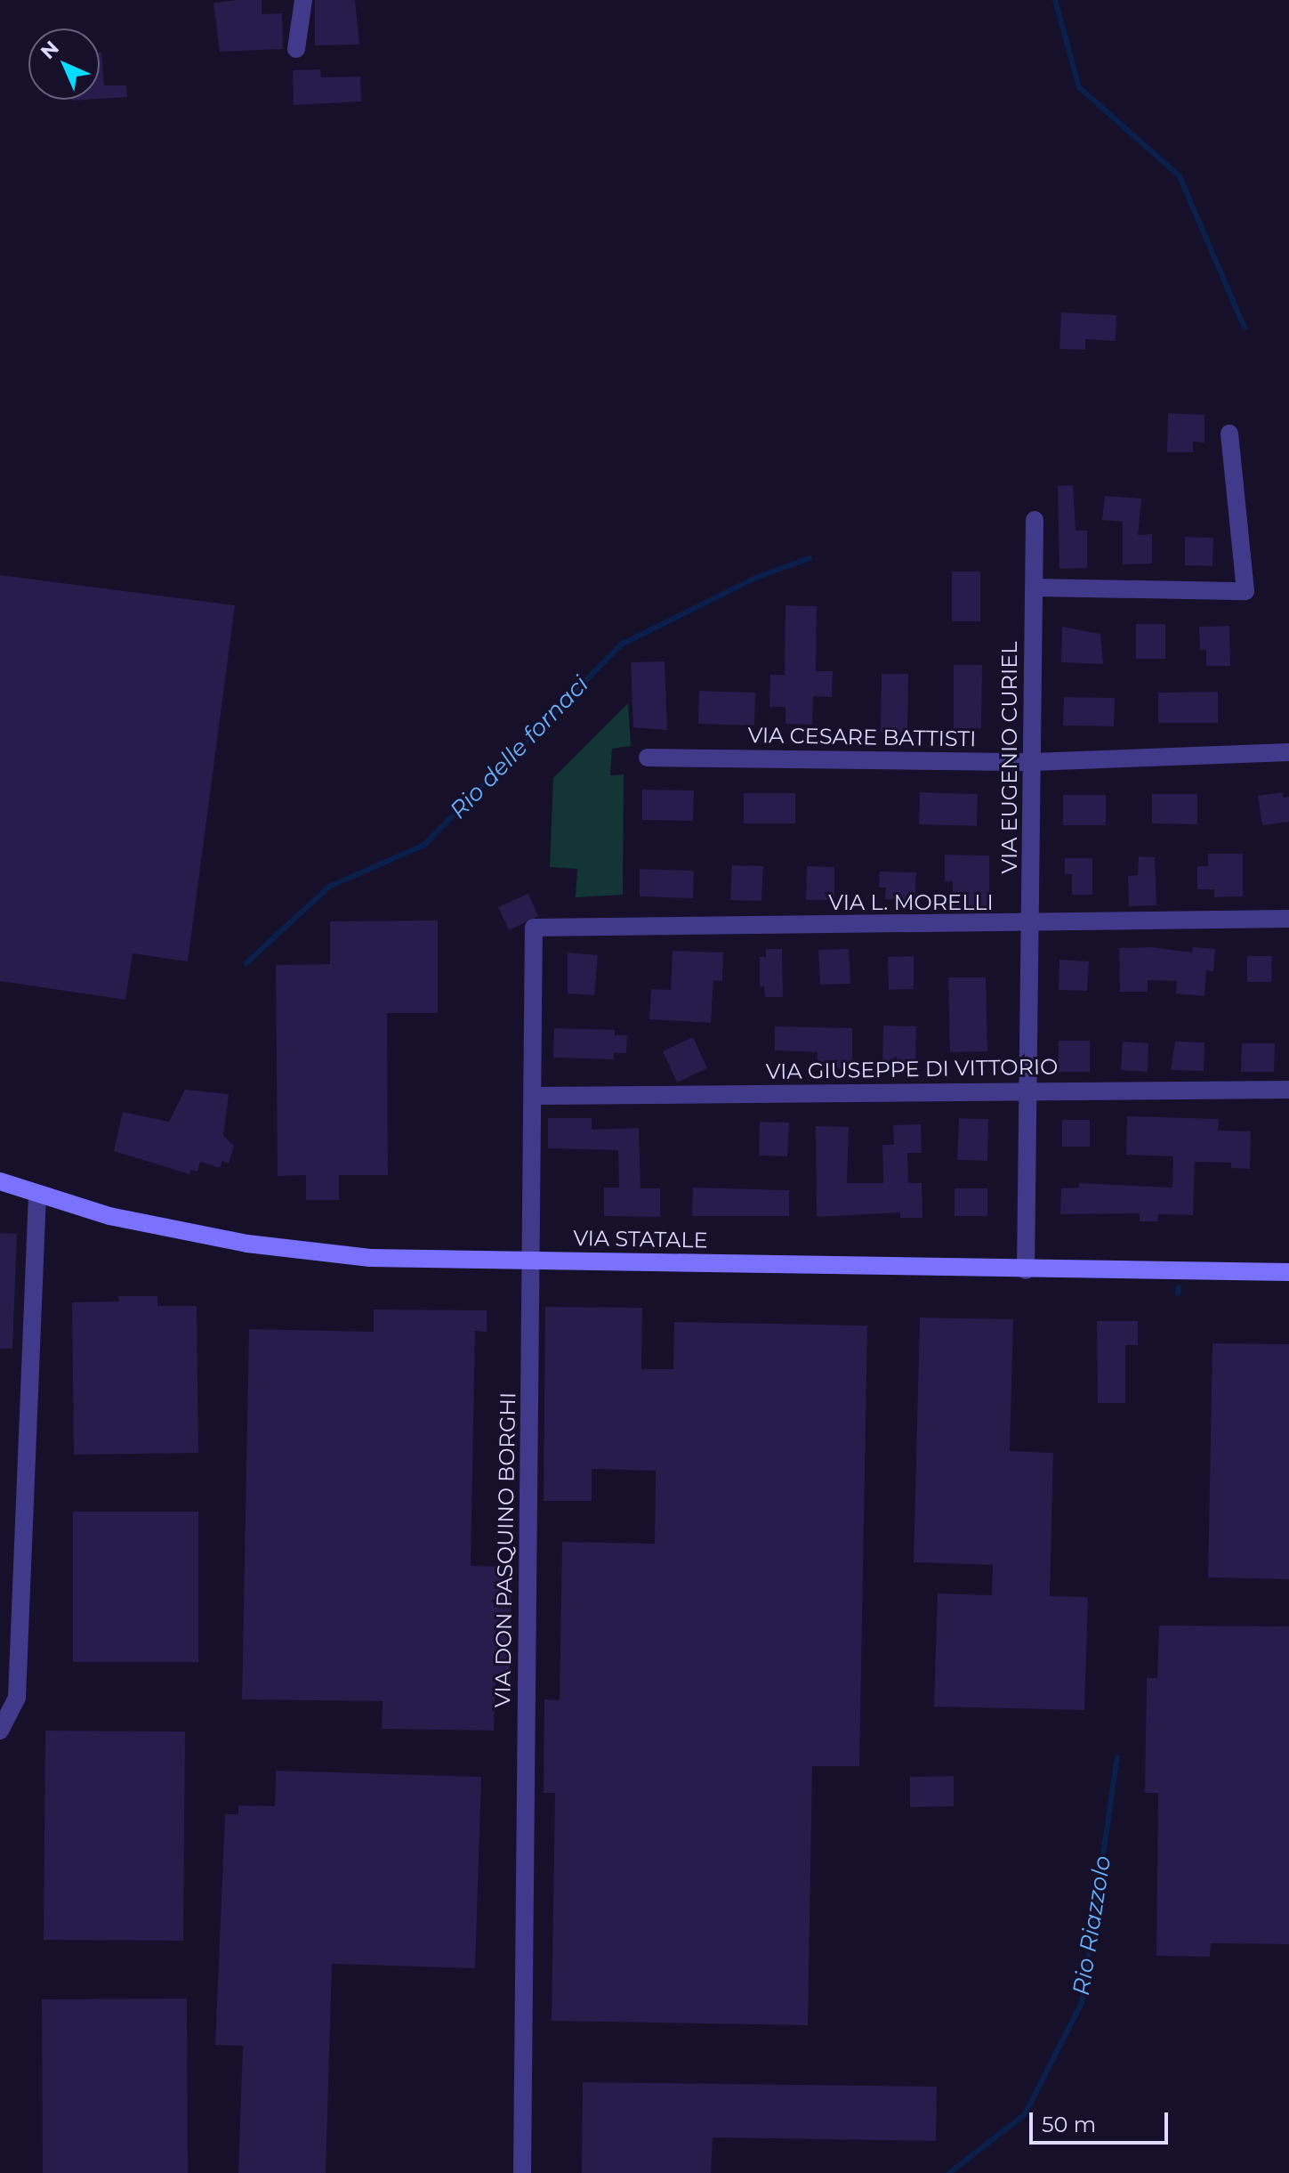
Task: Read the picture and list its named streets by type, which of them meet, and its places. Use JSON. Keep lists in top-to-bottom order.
{
  "streets": {
    "main road": ["VIA STATALE"],
    "street": [
      "VIA CESARE BATTISTI",
      "VIA EUGENIO CURIEL",
      "VIA L. MORELLI",
      "VIA GIUSEPPE DI VITTORIO",
      "VIA DON PASQUINO BORGHI"
    ]
  },
  "crossings": [
    ["VIA CESARE BATTISTI", "VIA EUGENIO CURIEL"],
    ["VIA EUGENIO CURIEL", "VIA L. MORELLI"],
    ["VIA EUGENIO CURIEL", "VIA GIUSEPPE DI VITTORIO"],
    ["VIA EUGENIO CURIEL", "VIA STATALE"],
    ["VIA L. MORELLI", "VIA DON PASQUINO BORGHI"],
    ["VIA GIUSEPPE DI VITTORIO", "VIA DON PASQUINO BORGHI"],
    ["VIA STATALE", "VIA DON PASQUINO BORGHI"]
  ],
  "water": ["Rio delle fornaci", "Rio Riazzolo"],
  "scale_bar": "50 m",
  "north": "top left"
}
